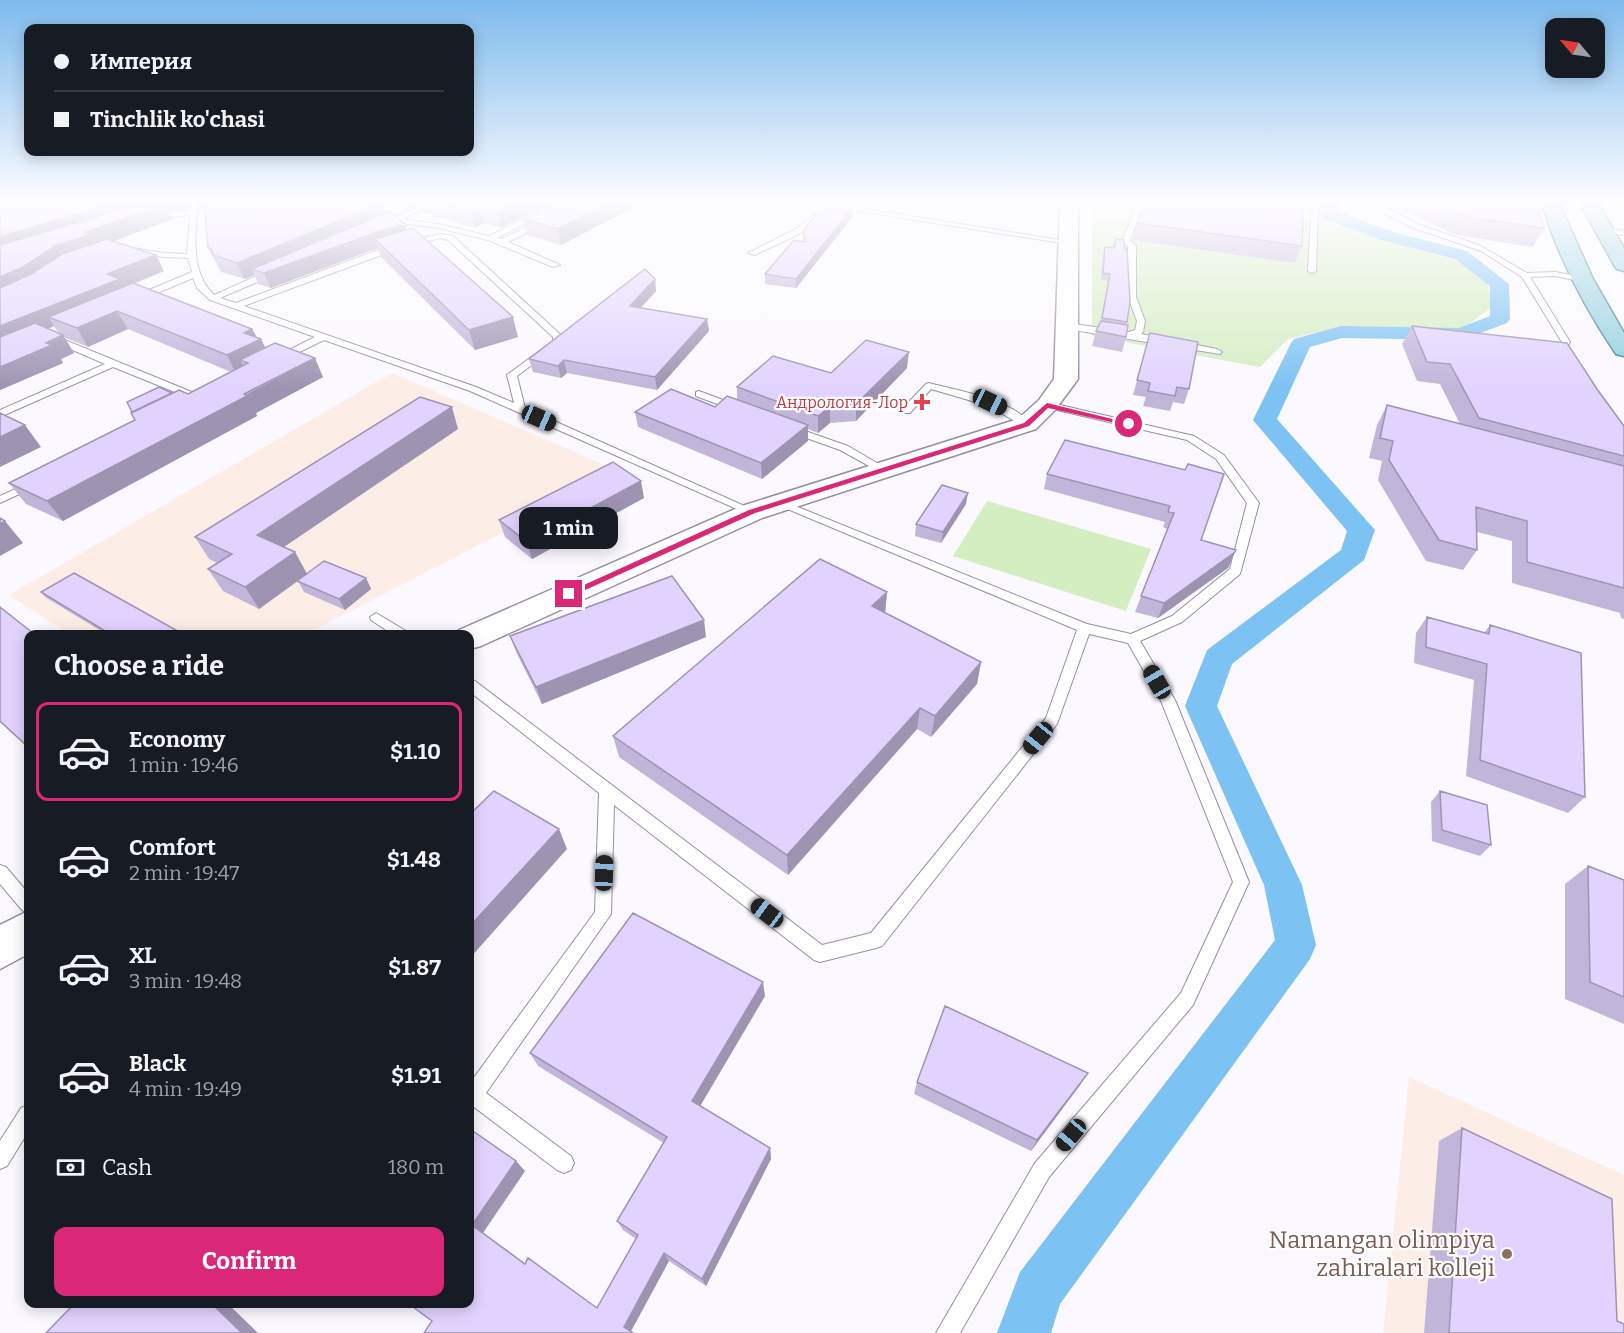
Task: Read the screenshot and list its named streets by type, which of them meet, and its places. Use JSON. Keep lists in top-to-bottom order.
{
  "places": {
    "health": ["Андрология-Лор"],
    "other": ["Namangan olimpiya zahiralari kolleji"]
  },
  "north": "top left",
  "page": {
    "banner": ["Империя", "Tinchlik ko'chasi"],
    "bubble": "1 min",
    "heading": "Choose a ride",
    "list": [
      {
        "name": "Economy",
        "note": "1 min · 19:46",
        "value": "$1.10"
      },
      {
        "name": "Comfort",
        "note": "2 min · 19:47",
        "value": "$1.48"
      },
      {
        "name": "XL",
        "note": "3 min · 19:48",
        "value": "$1.87"
      },
      {
        "name": "Black",
        "note": "4 min · 19:49",
        "value": "$1.91"
      }
    ],
    "pay": ["Cash", "180 m"],
    "buttons": "Confirm"
  }
}
